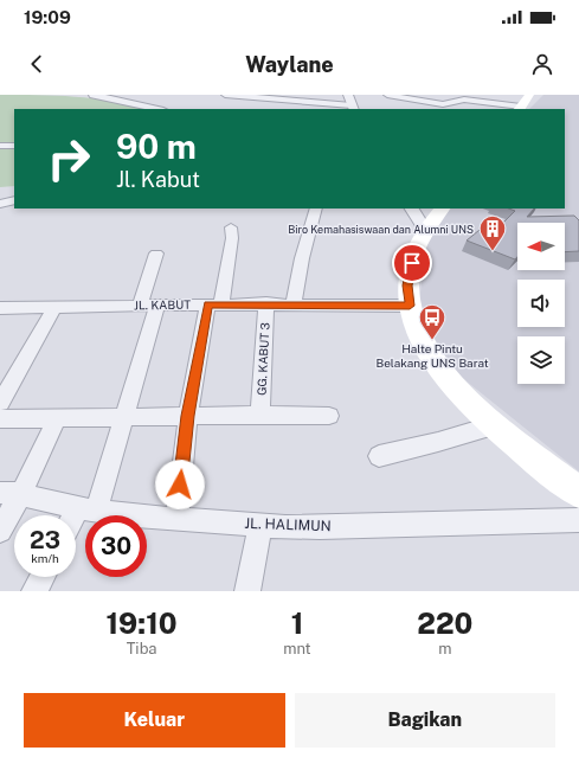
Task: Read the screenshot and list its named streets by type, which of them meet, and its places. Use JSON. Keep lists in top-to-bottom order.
{
  "streets": {
    "street": ["JL. KABUT", "GG. KABUT 3", "JL. HALIMUN"]
  },
  "crossings": [
    ["JL. KABUT", "GG. KABUT 3"]
  ],
  "places": {
    "building": ["Biro Kemahasiswaan dan Alumni UNS"],
    "bus stop": ["Halte Pintu Belakang UNS Barat"]
  },
  "north": "left",
  "page": {
    "status": "19:09",
    "header": "Waylane",
    "turn": ["90 m", "Jl. Kabut"],
    "speed": "23 km/h",
    "limit": "30",
    "eta": [
      "19:10",
      "Tiba",
      "1",
      "mnt",
      "220",
      "m"
    ],
    "buttons": ["Keluar", "Bagikan"]
  }
}
